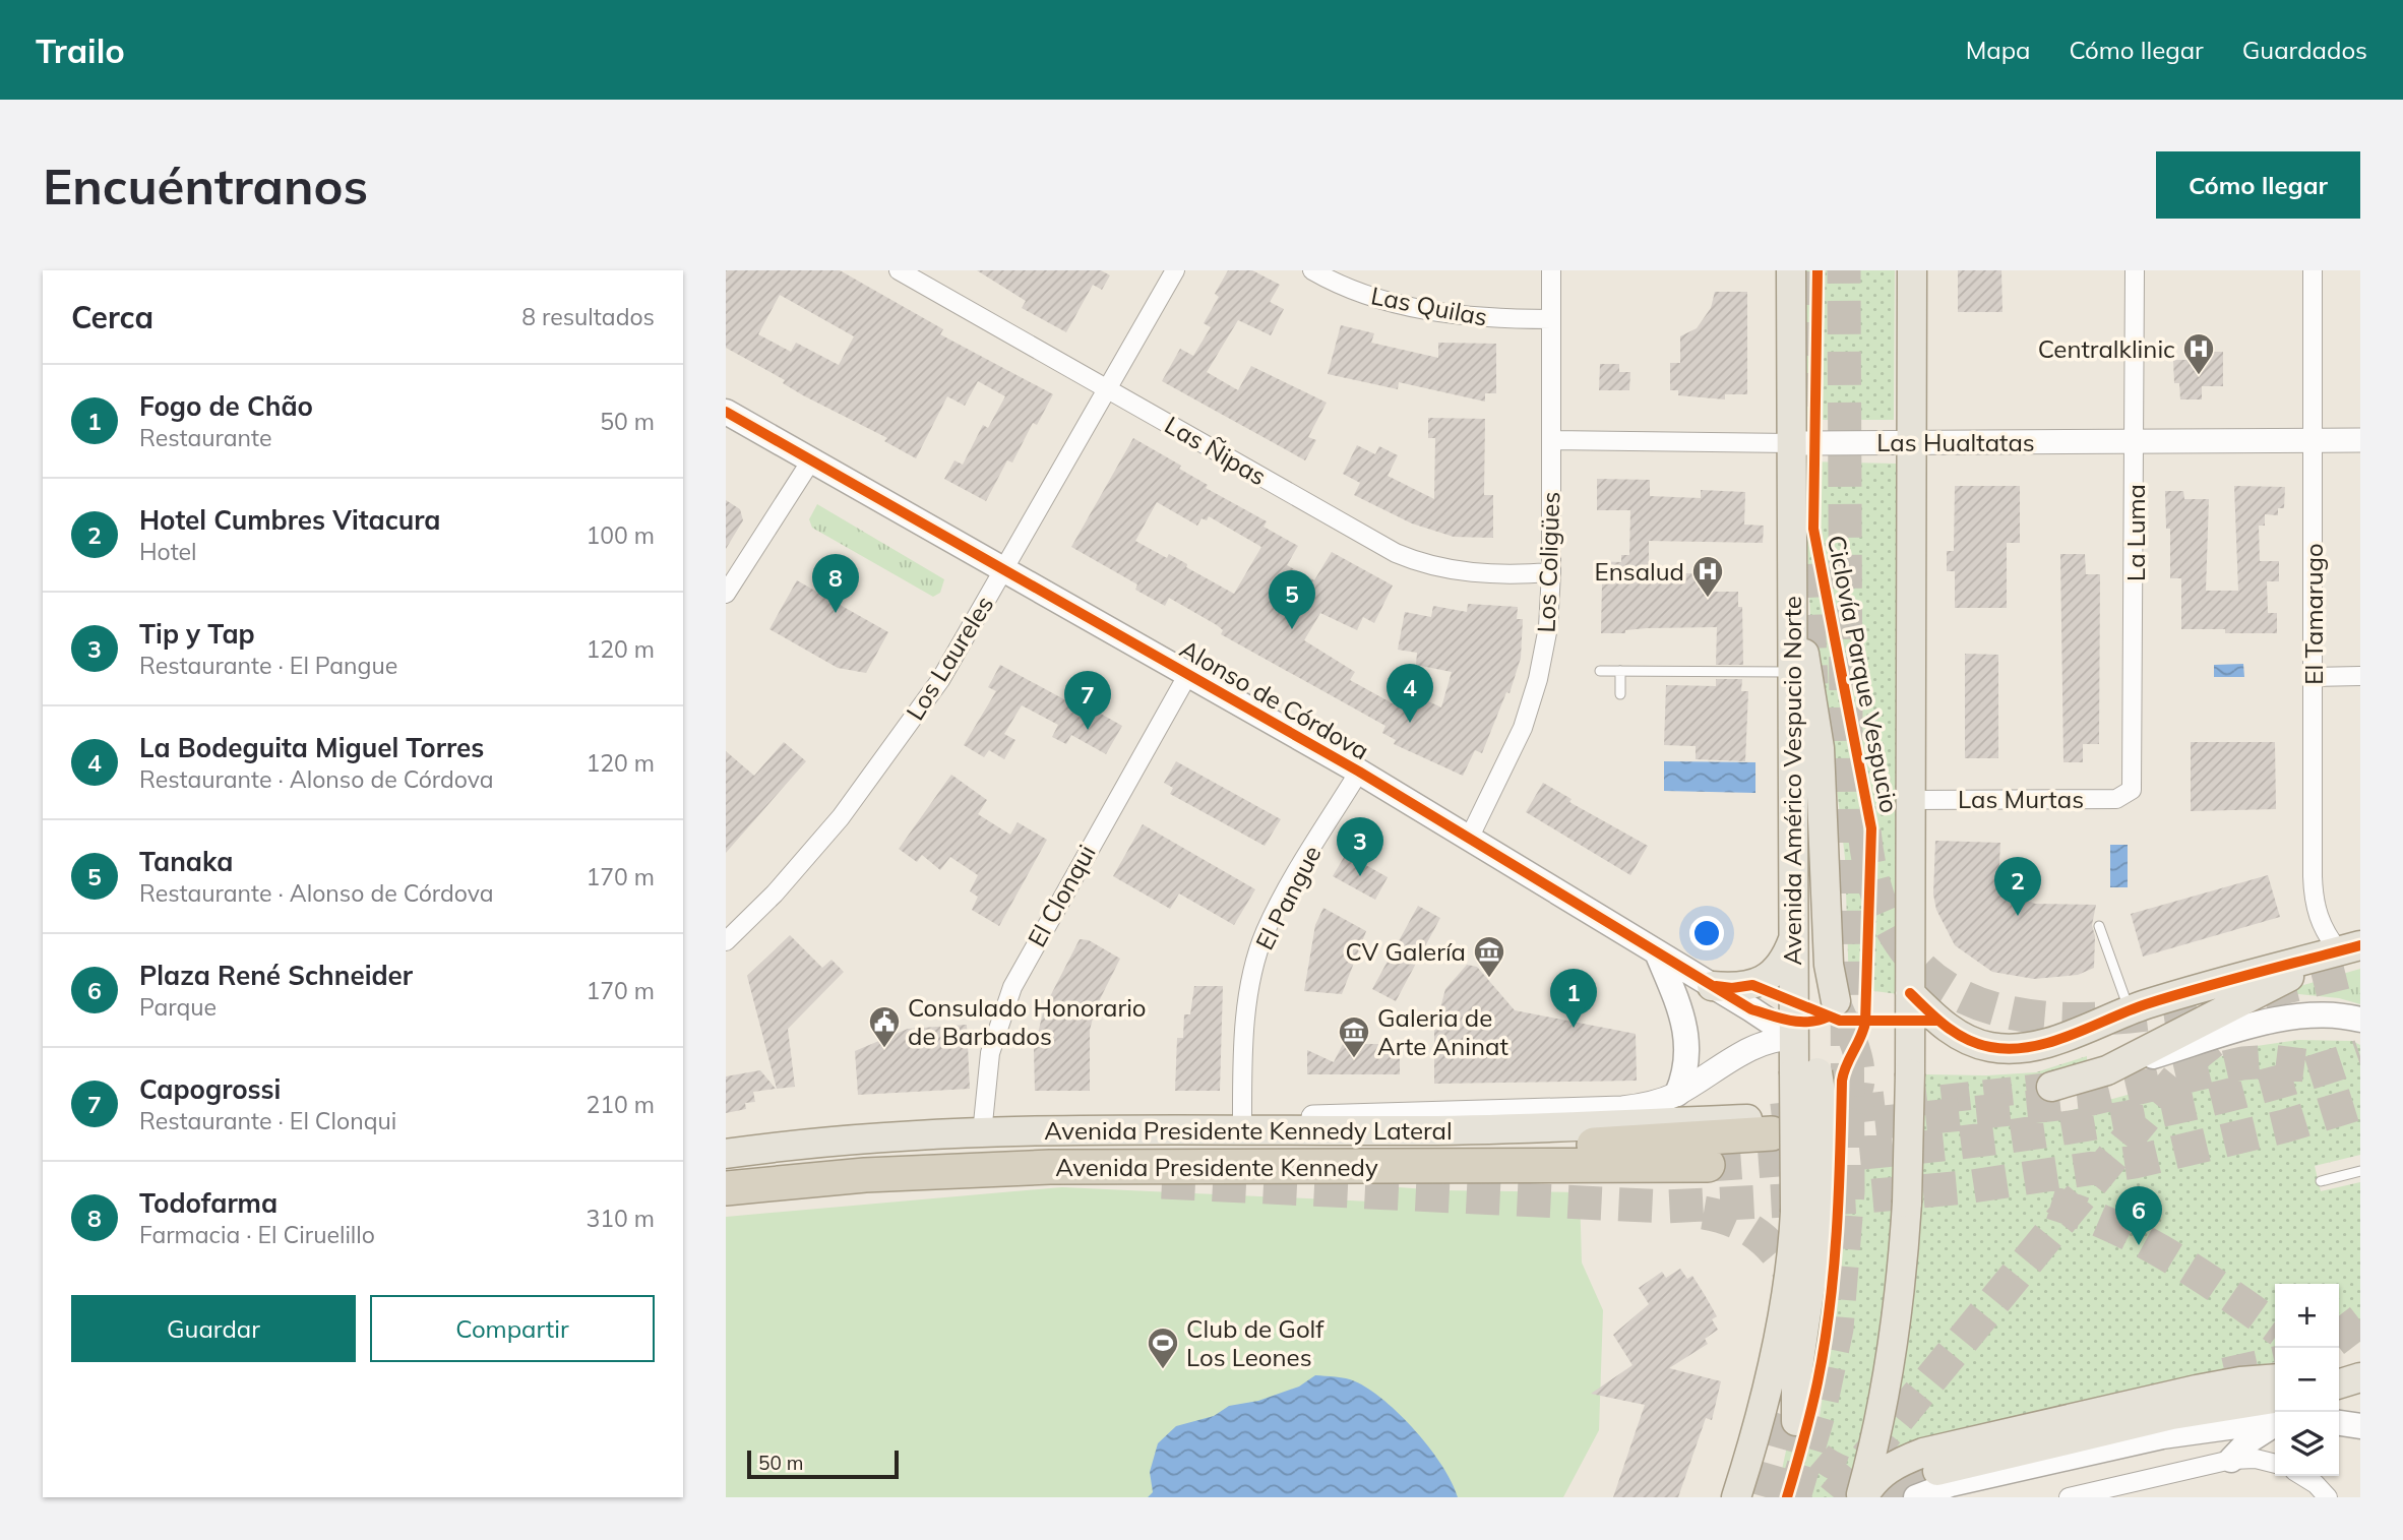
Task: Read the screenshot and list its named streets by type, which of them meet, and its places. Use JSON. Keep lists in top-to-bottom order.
{
  "streets": {
    "highway": ["Avenida Presidente Kennedy"],
    "main road": ["Alonso de Córdova", "Avenida Américo Vespucio Norte", "Avenida Presidente Kennedy Lateral"],
    "street": [
      "Las Quilas",
      "Las Hualtatas",
      "Las Ñipas",
      "La Luma",
      "Los Coligües",
      "El Tamarugo",
      "Los Laureles",
      "Las Murtas",
      "El Clonqui",
      "El Pangue"
    ],
    "cycle path": ["Ciclovía Parque Vespucio"]
  },
  "crossings": [
    ["Las Quilas", "Los Coligües"],
    ["Las Hualtatas", "La Luma"],
    ["Las Hualtatas", "Los Coligües"],
    ["Las Hualtatas", "El Tamarugo"],
    ["Las Hualtatas", "Avenida Américo Vespucio Norte"],
    ["Las Ñipas", "Los Coligües"],
    ["Las Ñipas", "Los Laureles"],
    ["La Luma", "Las Murtas"],
    ["Los Coligües", "Alonso de Córdova"],
    ["Los Laureles", "Alonso de Córdova"],
    ["Alonso de Córdova", "Avenida Américo Vespucio Norte"],
    ["Alonso de Córdova", "El Clonqui"],
    ["Alonso de Córdova", "El Pangue"],
    ["Alonso de Córdova", "Avenida Presidente Kennedy Lateral"],
    ["Avenida Américo Vespucio Norte", "Avenida Presidente Kennedy Lateral"],
    ["El Clonqui", "Avenida Presidente Kennedy Lateral"],
    ["El Pangue", "Avenida Presidente Kennedy Lateral"]
  ],
  "places": {
    "hospital": ["Centralklinic", "Ensalud"],
    "museum": ["CV Galería", "Galeria de Arte Aninat"],
    "public building": ["Consulado Honorario de Barbados"],
    "sports": ["Club de Golf Los Leones"]
  },
  "scale_bar": "50 m",
  "page": {
    "header": "Trailo",
    "nav": ["Mapa", "Cómo llegar", "Guardados"],
    "buttons": [
      "Cómo llegar",
      ["Guardar", "Compartir"]
    ],
    "title": "Encuéntranos",
    "heading": ["Cerca", "8 resultados"],
    "list": [
      {
        "mark": "1",
        "name": "Fogo de Chão",
        "note": "Restaurante",
        "value": "50 m"
      },
      {
        "mark": "2",
        "name": "Hotel Cumbres Vitacura",
        "note": "Hotel",
        "value": "100 m"
      },
      {
        "mark": "3",
        "name": "Tip y Tap",
        "note": "Restaurante · El Pangue",
        "value": "120 m"
      },
      {
        "mark": "4",
        "name": "La Bodeguita Miguel Torres",
        "note": "Restaurante · Alonso de Córdova",
        "value": "120 m"
      },
      {
        "mark": "5",
        "name": "Tanaka",
        "note": "Restaurante · Alonso de Córdova",
        "value": "170 m"
      },
      {
        "mark": "6",
        "name": "Plaza René Schneider",
        "note": "Parque",
        "value": "170 m"
      },
      {
        "mark": "7",
        "name": "Capogrossi",
        "note": "Restaurante · El Clonqui",
        "value": "210 m"
      },
      {
        "mark": "8",
        "name": "Todofarma",
        "note": "Farmacia · El Ciruelillo",
        "value": "310 m"
      }
    ],
    "pins": [
      "8",
      "5",
      "4",
      "7",
      "3",
      "2",
      "1",
      "6"
    ],
    "map_buttons": ["+", "−"],
    "scale": "50 m"
  }
}
